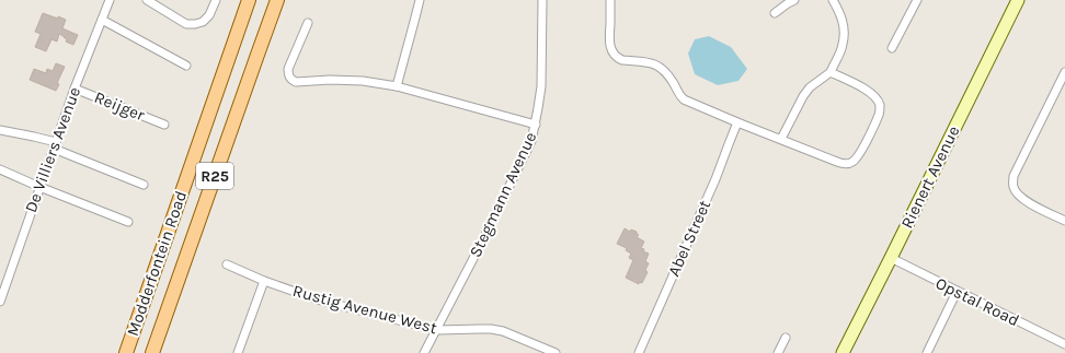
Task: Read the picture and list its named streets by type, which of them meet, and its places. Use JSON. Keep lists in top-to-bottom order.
{
  "streets": {
    "main road": ["R25", "Modderfontein Road"],
    "street": [
      "Reijger",
      "De Villiers Avenue",
      "Rienert Avenue",
      "Stegmann Avenue",
      "Abel Street",
      "Opstal Road",
      "Rustig Avenue West"
    ]
  },
  "crossings": [
    ["Reijger", "De Villiers Avenue"],
    ["Rienert Avenue", "Opstal Road"],
    ["Stegmann Avenue", "Rustig Avenue West"]
  ]
}
